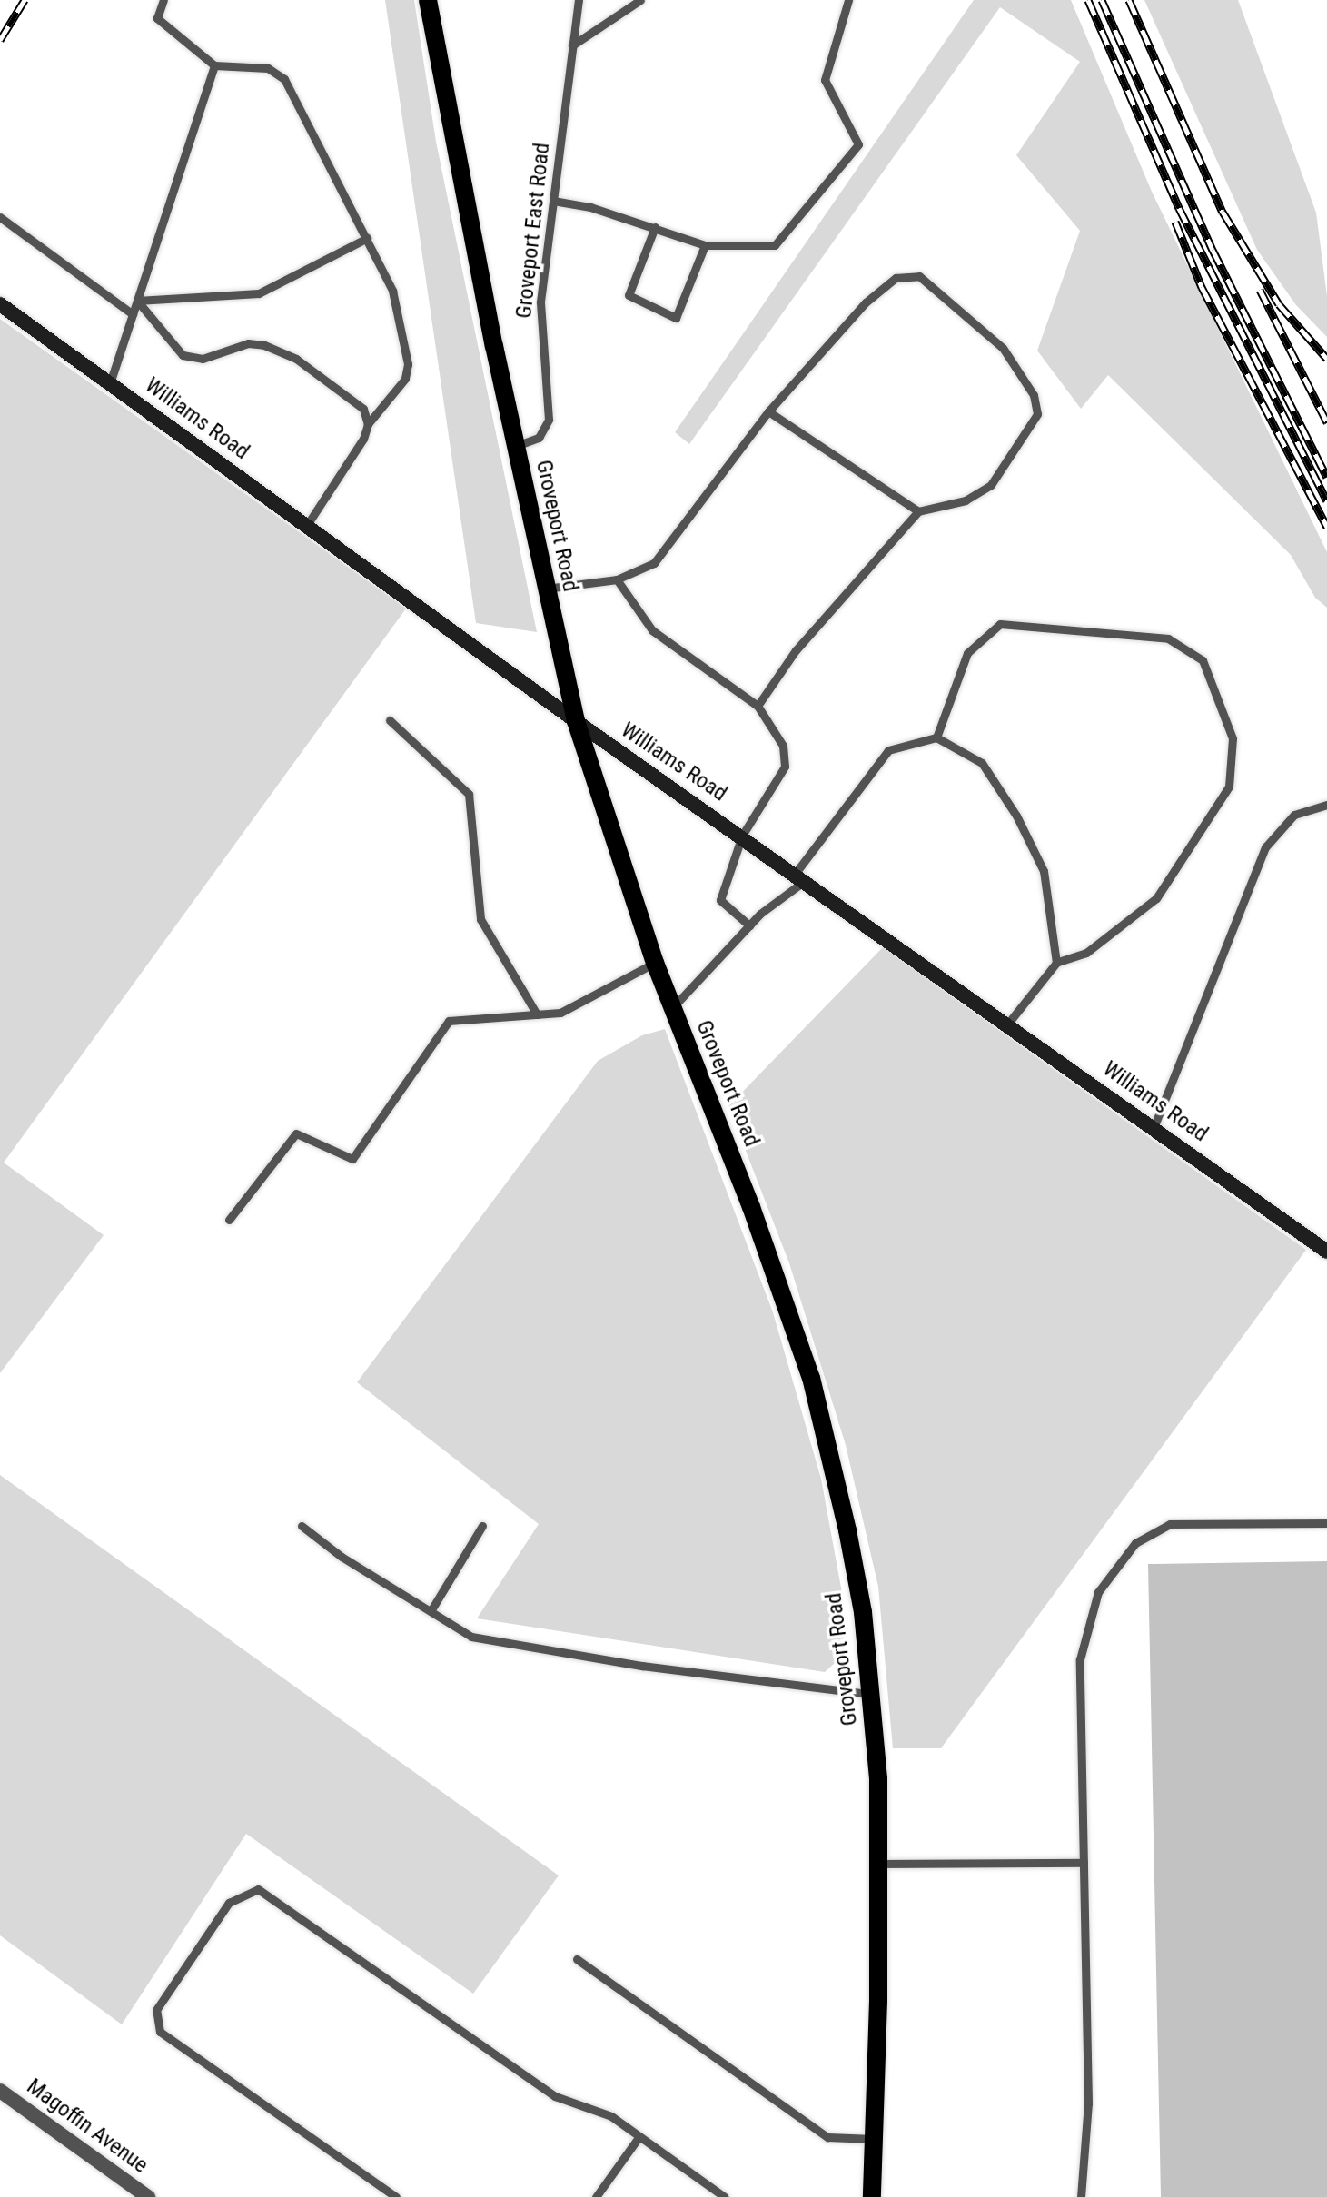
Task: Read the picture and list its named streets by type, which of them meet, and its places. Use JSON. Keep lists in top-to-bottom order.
{
  "streets": {
    "main road": ["Williams Road", "Groveport Road"],
    "street": ["Magoffin Avenue"],
    "lane": ["Groveport East Road"]
  },
  "crossings": [
    ["Groveport East Road", "Groveport Road"],
    ["Williams Road", "Groveport Road"]
  ]
}
